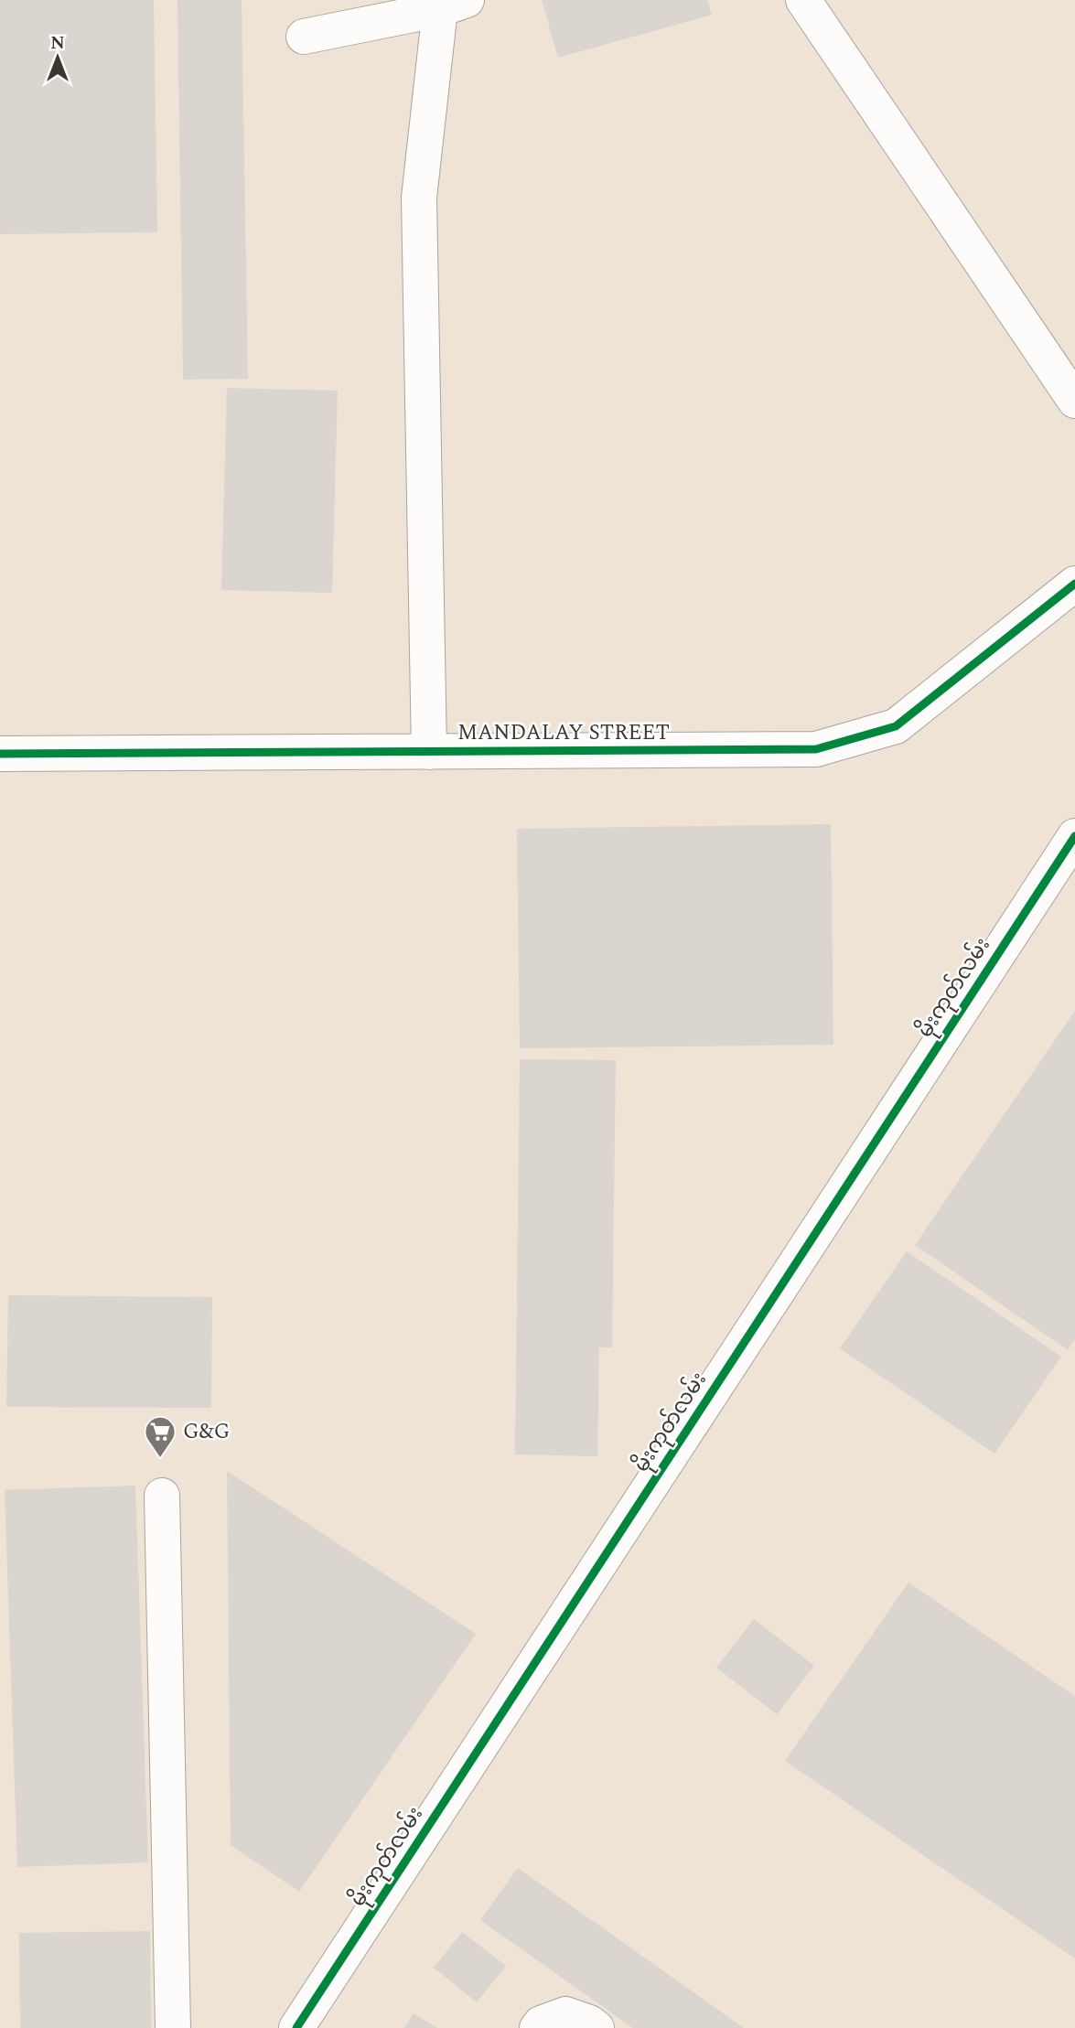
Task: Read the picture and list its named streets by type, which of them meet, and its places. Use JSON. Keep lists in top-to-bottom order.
{
  "streets": {
    "street": ["MANDALAY STREET", "မိုးကုတ်လမ်း"]
  },
  "places": {
    "supermarket": ["G&G"]
  },
  "north": "top"
}
